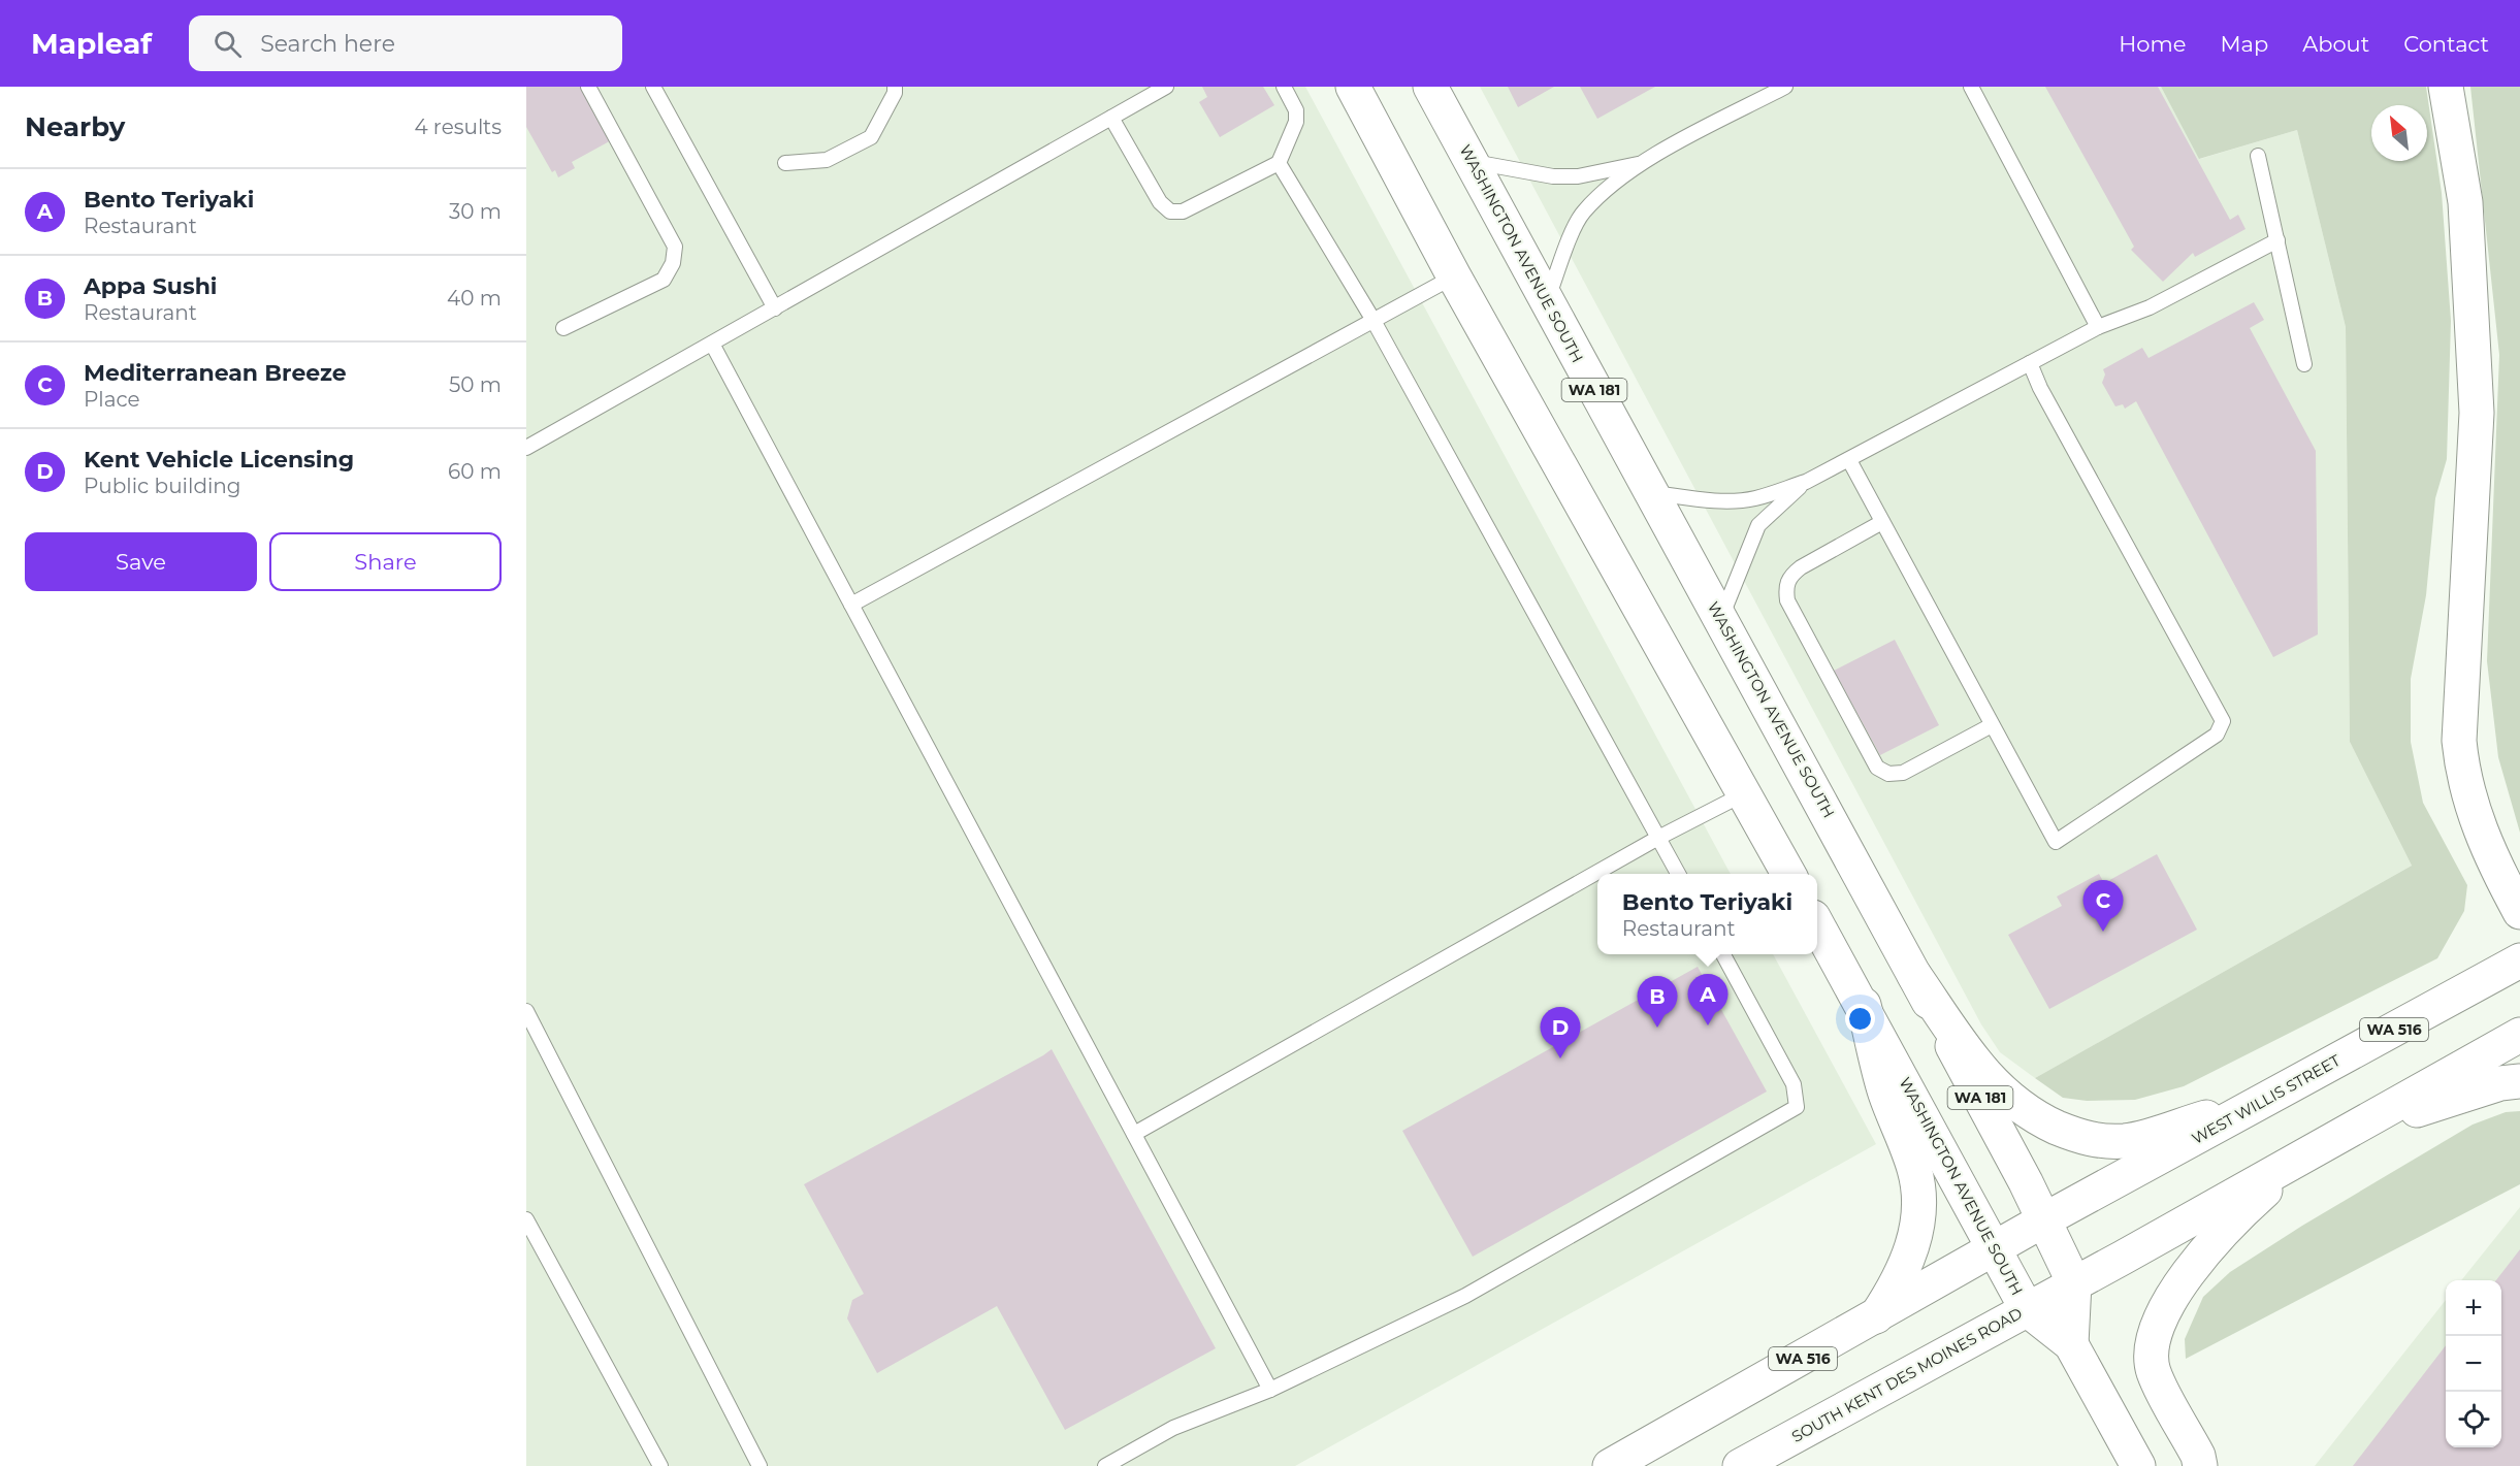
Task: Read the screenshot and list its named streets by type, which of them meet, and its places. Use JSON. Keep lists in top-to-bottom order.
{
  "streets": {
    "main road": [
      "WASHINGTON AVENUE SOUTH",
      "WA 181",
      "WA 516",
      "WEST WILLIS STREET",
      "SOUTH KENT DES MOINES ROAD"
    ]
  },
  "crossings": [
    ["WASHINGTON AVENUE SOUTH", "WA 516"],
    ["WASHINGTON AVENUE SOUTH", "WEST WILLIS STREET"],
    ["WASHINGTON AVENUE SOUTH", "SOUTH KENT DES MOINES ROAD"],
    ["WA 516", "WEST WILLIS STREET"]
  ],
  "north": "top left",
  "page": {
    "header": "Mapleaf",
    "search": "Search here",
    "nav": [
      "Home",
      "Map",
      "About",
      "Contact"
    ],
    "heading": ["Nearby", "4 results"],
    "list": [
      {
        "mark": "A",
        "name": "Bento Teriyaki",
        "note": "Restaurant",
        "value": "30 m"
      },
      {
        "mark": "B",
        "name": "Appa Sushi",
        "note": "Restaurant",
        "value": "40 m"
      },
      {
        "mark": "C",
        "name": "Mediterranean Breeze",
        "note": "Place",
        "value": "50 m"
      },
      {
        "mark": "D",
        "name": "Kent Vehicle Licensing",
        "note": "Public building",
        "value": "60 m"
      }
    ],
    "buttons": ["Save", "Share"],
    "popup": ["Bento Teriyaki", "Restaurant"],
    "pins": [
      "C",
      "A",
      "B",
      "D"
    ],
    "map_buttons": ["+", "−"]
  }
}
